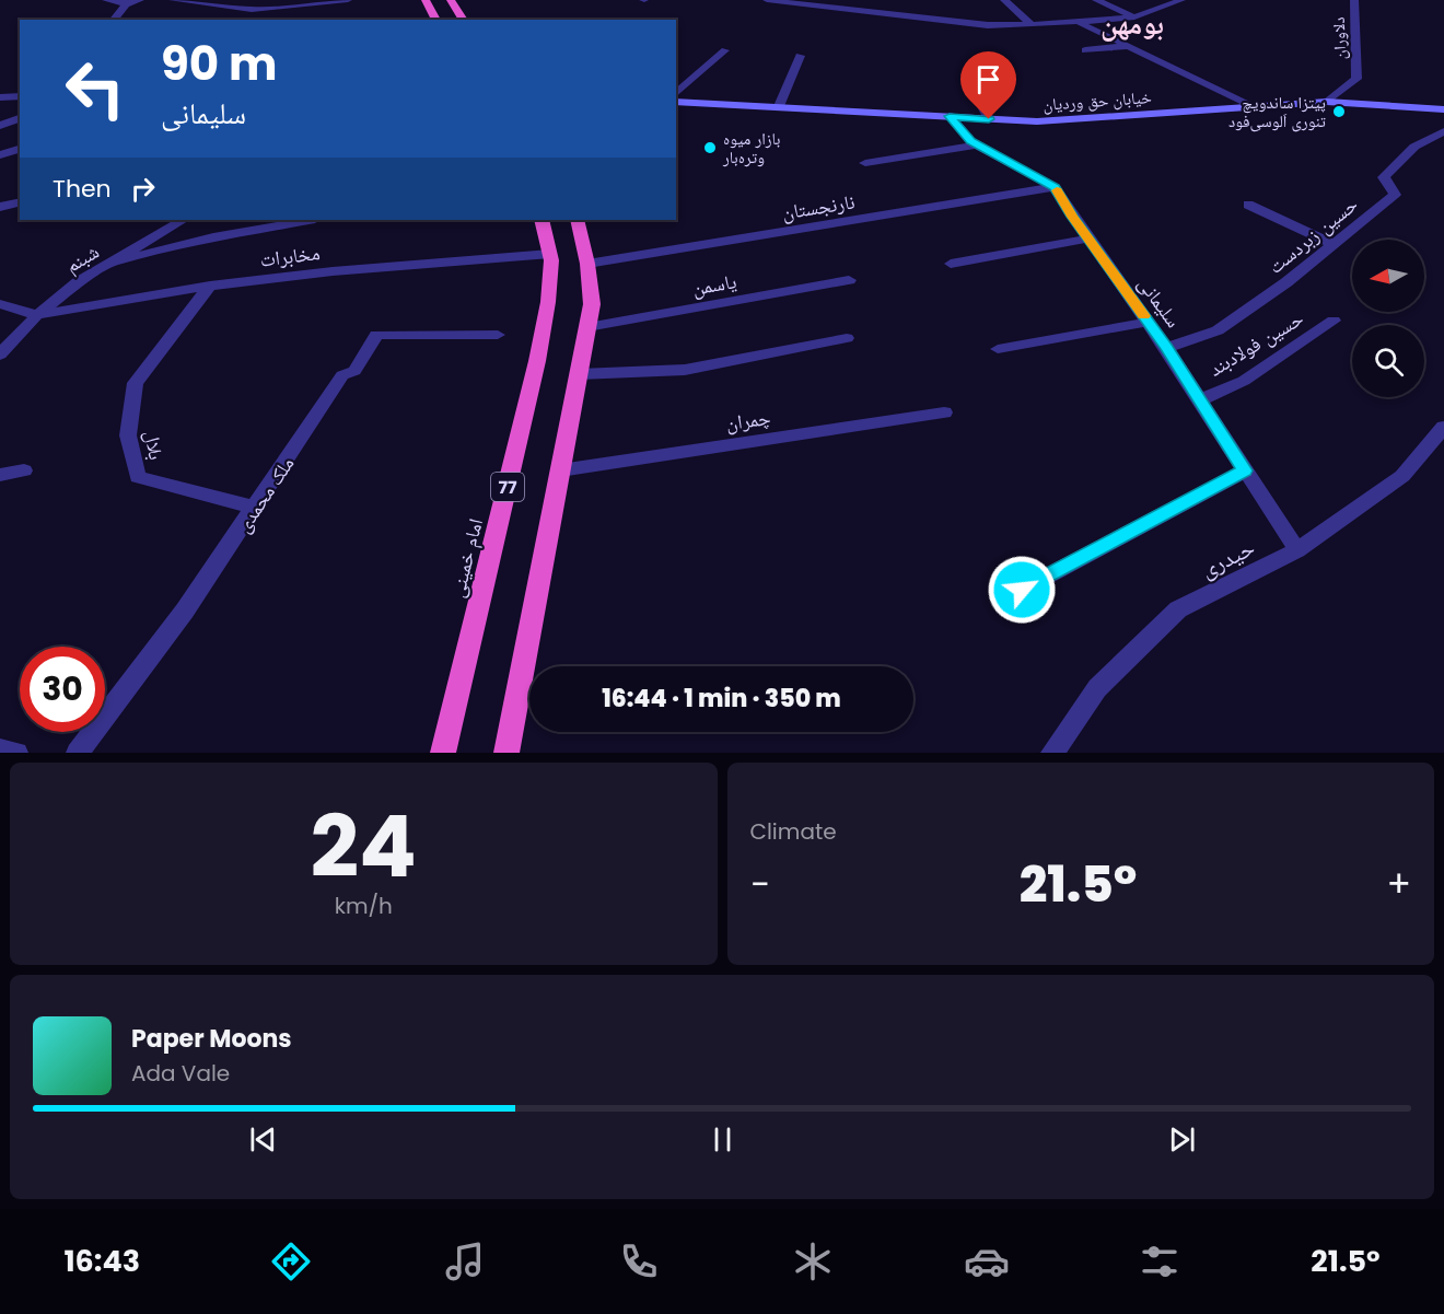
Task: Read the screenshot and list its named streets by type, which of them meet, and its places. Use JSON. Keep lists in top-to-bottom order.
{
  "streets": {
    "highway": ["77", "امام خمینی"],
    "main road": ["خیابان حق وردیان"],
    "street": [
      "دلاوران",
      "نارنجستان",
      "حسین زبردست",
      "مخابرات",
      "شبنم",
      "یاسمن",
      "سلیمانی",
      "حسین فولادبند",
      "چمران",
      "بلال",
      "ملک محمدی",
      "حیدری"
    ]
  },
  "crossings": [
    ["دلاوران", "خیابان حق وردیان"],
    ["خیابان حق وردیان", "سلیمانی"],
    ["نارنجستان", "سلیمانی"],
    ["نارنجستان", "77"],
    ["حسین زبردست", "سلیمانی"],
    ["مخابرات", "شبنم"],
    ["مخابرات", "بلال"],
    ["مخابرات", "امام خمینی"],
    ["یاسمن", "77"],
    ["سلیمانی", "حسین فولادبند"],
    ["سلیمانی", "حیدری"],
    ["چمران", "77"],
    ["بلال", "ملک محمدی"]
  ],
  "districts": ["بومهن"],
  "places": ["پیتزا ساندویچ تنوری اَلوسی‌‌فود", "بازار میوه وتره‌بار"],
  "north": "left",
  "page": {
    "turn": ["90 m", "سلیمانی"],
    "then": "Then",
    "limit": "30",
    "trip": "16:44 · 1 min · 350 m",
    "tile": [
      ["24", "km/h"],
      "Climate"
    ],
    "heat": ["−", "21.5°", "+"],
    "song": ["Paper Moons", "Ada Vale"],
    "tabs": ["16:43", "21.5°"]
  }
}
